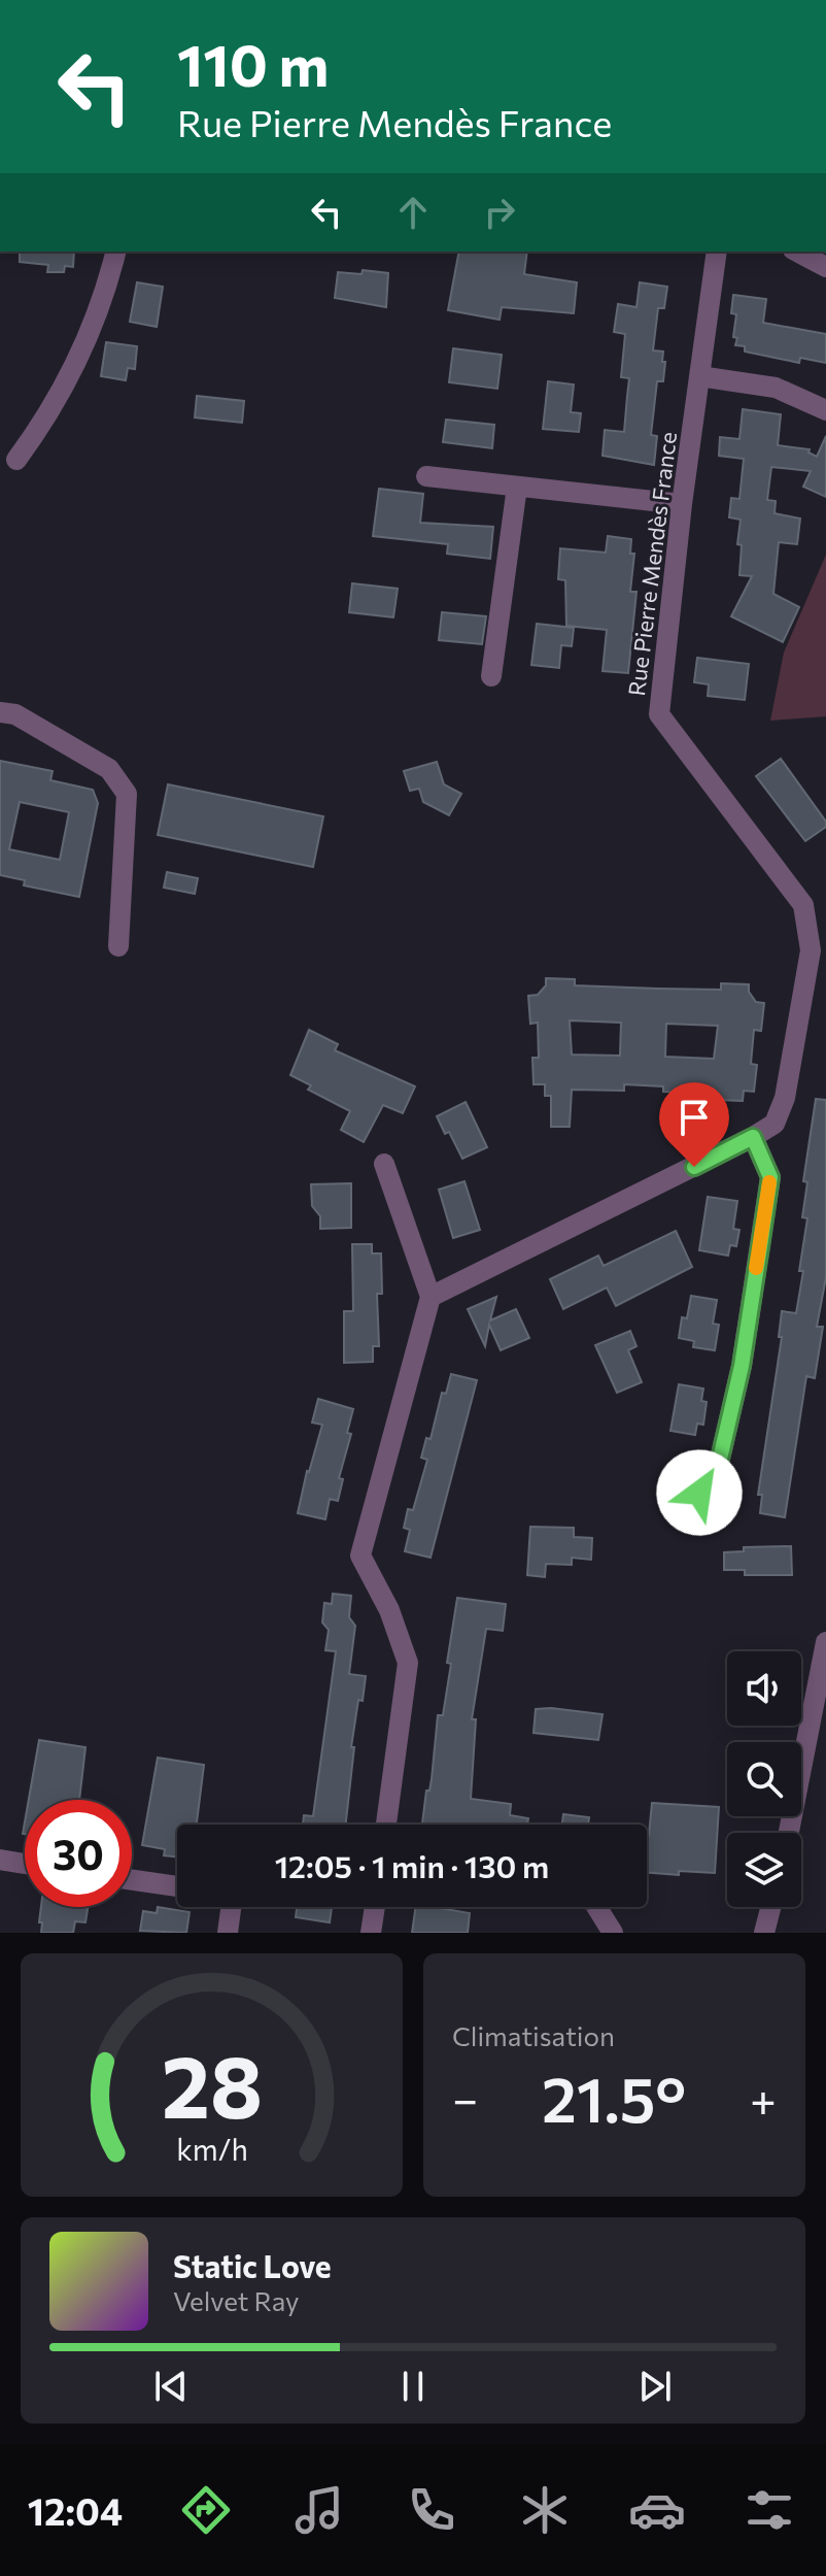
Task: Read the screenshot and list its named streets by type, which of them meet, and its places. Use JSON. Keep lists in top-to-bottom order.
{
  "streets": {
    "street": ["Rue Pierre Mendès France"]
  },
  "page": {
    "turn": ["110 m", "Rue Pierre Mendès France"],
    "limit": "30",
    "trip": "12:05 · 1 min · 130 m",
    "tile": "Climatisation",
    "heat": ["−", "21.5°", "+"],
    "song": ["Static Love", "Velvet Ray"],
    "tabs": "12:04",
    "gauge": ["28", "km/h"]
  }
}
